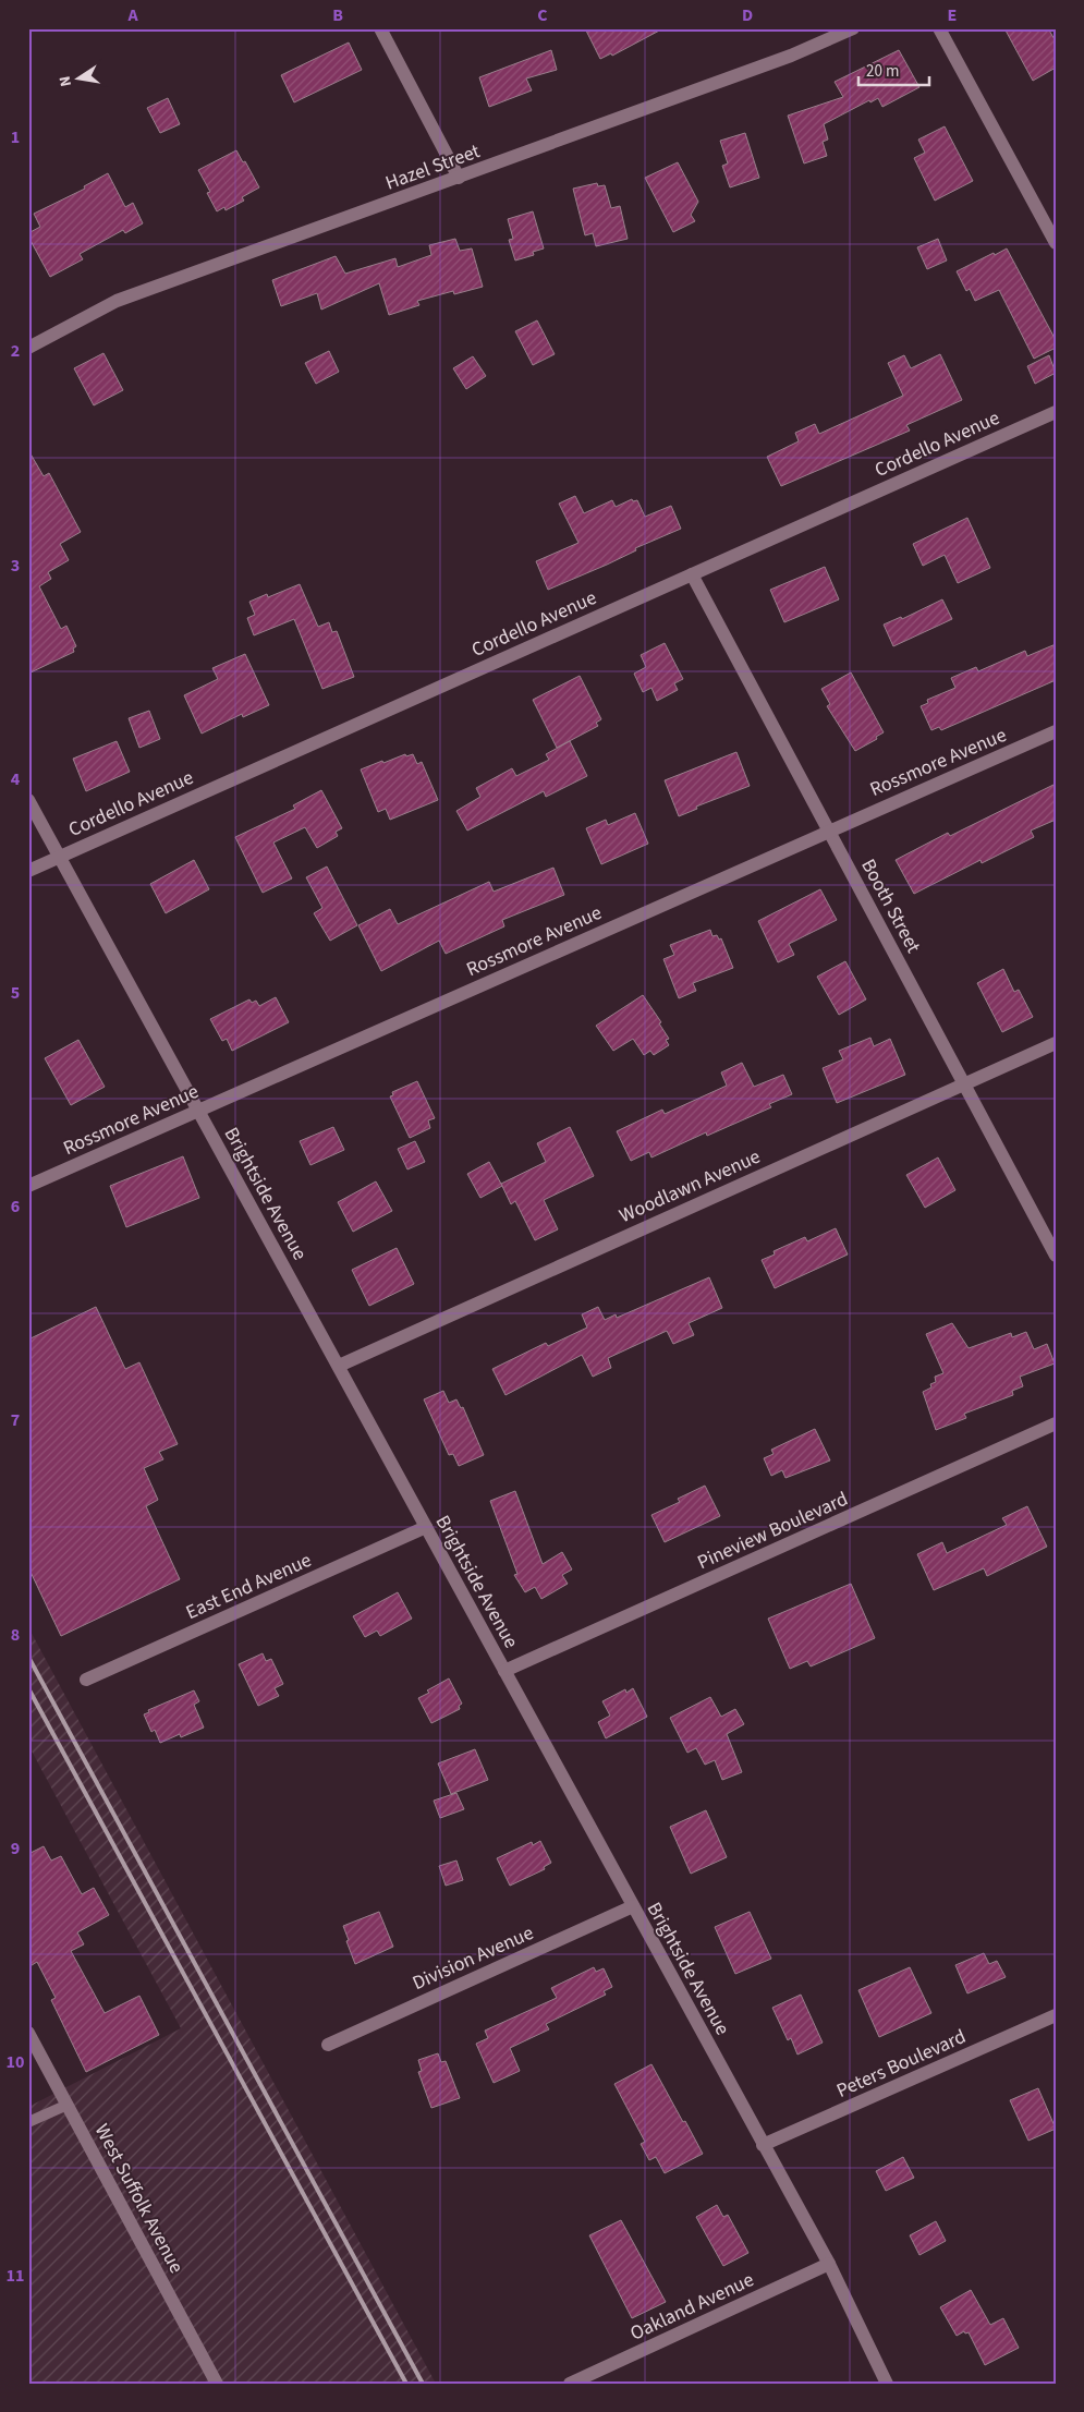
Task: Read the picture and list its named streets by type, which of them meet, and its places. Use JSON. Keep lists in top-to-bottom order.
{
  "streets": {
    "street": [
      "Hazel Street",
      "Cordello Avenue",
      "Rossmore Avenue",
      "Booth Street",
      "Woodlawn Avenue",
      "Brightside Avenue",
      "Pineview Boulevard",
      "East End Avenue",
      "Division Avenue",
      "Peters Boulevard",
      "West Suffolk Avenue",
      "Oakland Avenue"
    ]
  },
  "crossings": [
    ["Cordello Avenue", "Booth Street"],
    ["Cordello Avenue", "Brightside Avenue"],
    ["Rossmore Avenue", "Booth Street"],
    ["Rossmore Avenue", "Brightside Avenue"],
    ["Booth Street", "Woodlawn Avenue"],
    ["Woodlawn Avenue", "Brightside Avenue"],
    ["Brightside Avenue", "Pineview Boulevard"],
    ["Brightside Avenue", "East End Avenue"],
    ["Brightside Avenue", "Division Avenue"],
    ["Brightside Avenue", "Peters Boulevard"],
    ["Brightside Avenue", "Oakland Avenue"]
  ],
  "scale_bar": "20 m",
  "north": "left",
  "grid": {
    "columns": [
      "A",
      "B",
      "C",
      "D",
      "E"
    ],
    "rows": [
      "1",
      "2",
      "3",
      "4",
      "5",
      "6",
      "7",
      "8",
      "9",
      "10",
      "11"
    ]
  }
}
